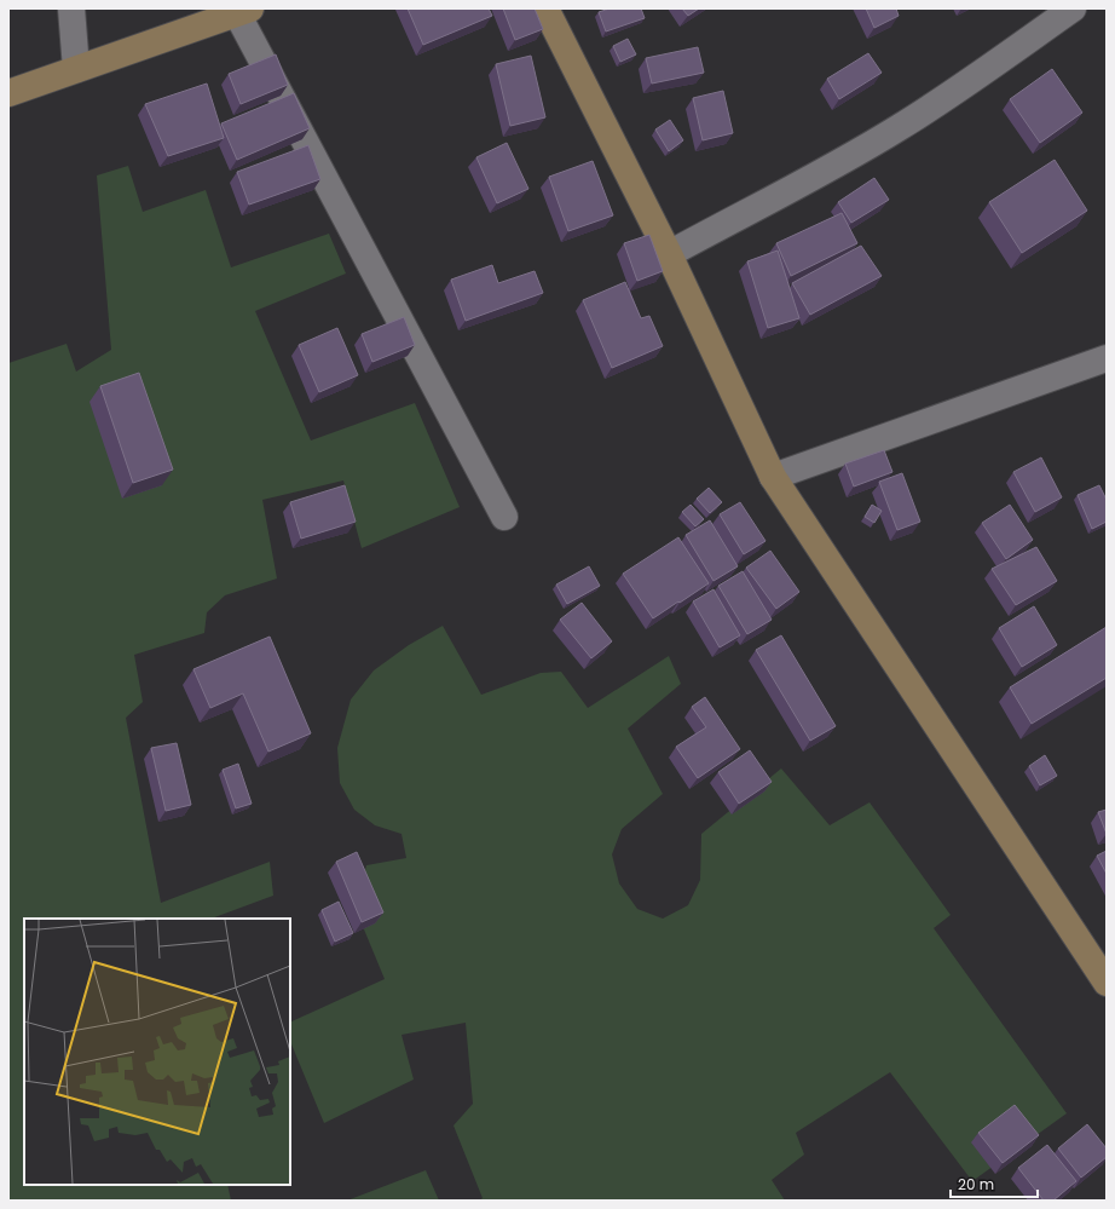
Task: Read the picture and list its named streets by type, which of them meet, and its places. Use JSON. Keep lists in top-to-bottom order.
{
  "scale_bar": "20 m"
}
